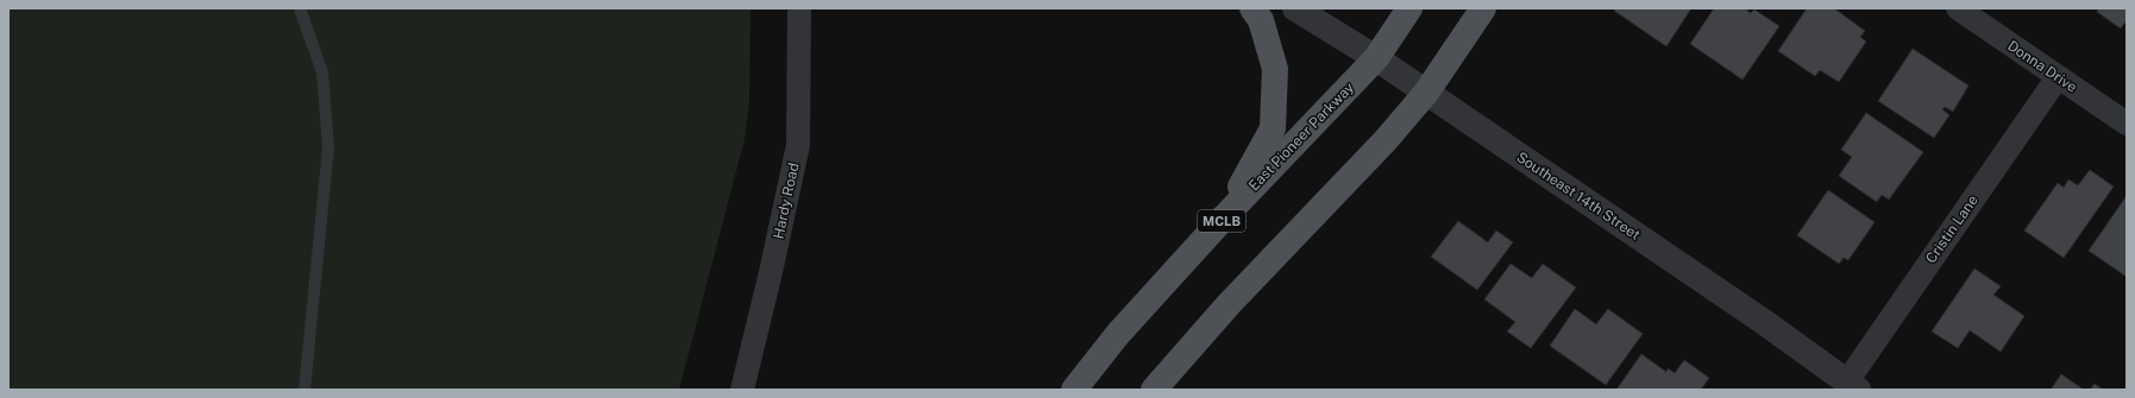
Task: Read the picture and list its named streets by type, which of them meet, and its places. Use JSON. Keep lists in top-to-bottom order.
{
  "streets": {
    "main road": ["East Pioneer Parkway", "MCLB"],
    "street": [
      "Donna Drive",
      "Southeast 14th Street",
      "Hardy Road",
      "Cristin Lane"
    ]
  },
  "crossings": [
    ["Donna Drive", "Cristin Lane"],
    ["East Pioneer Parkway", "Southeast 14th Street"],
    ["Southeast 14th Street", "Cristin Lane"]
  ]
}
